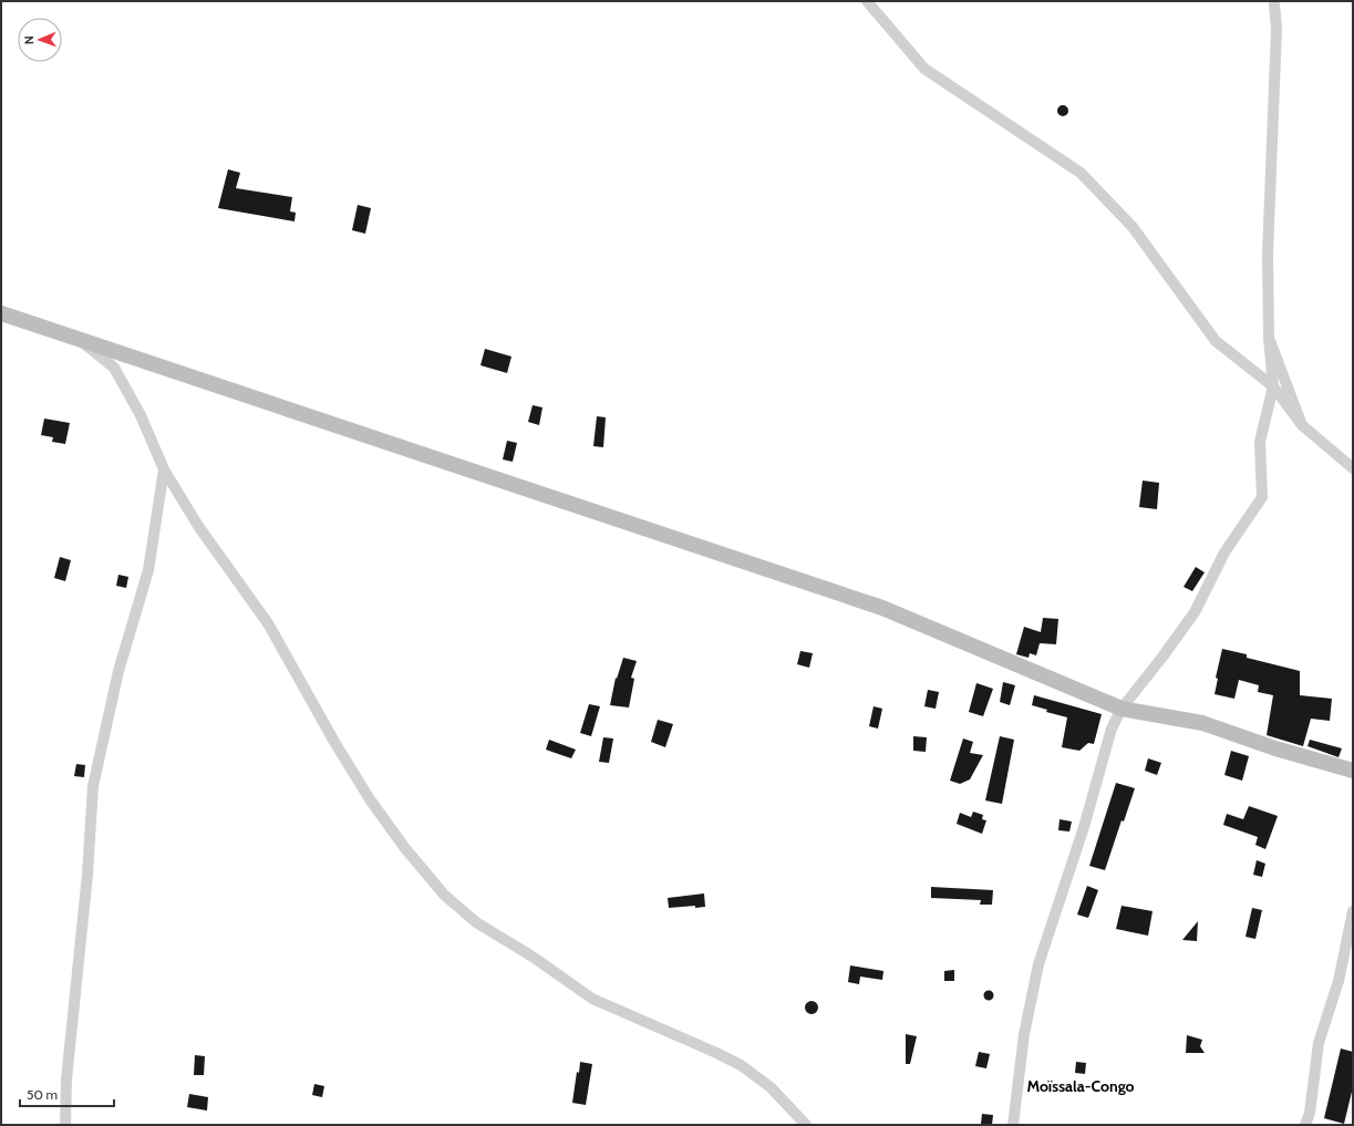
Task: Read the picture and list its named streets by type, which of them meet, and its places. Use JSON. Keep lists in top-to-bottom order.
{
  "districts": ["Moïssala-Congo"],
  "scale_bar": "50 m",
  "north": "left"
}
